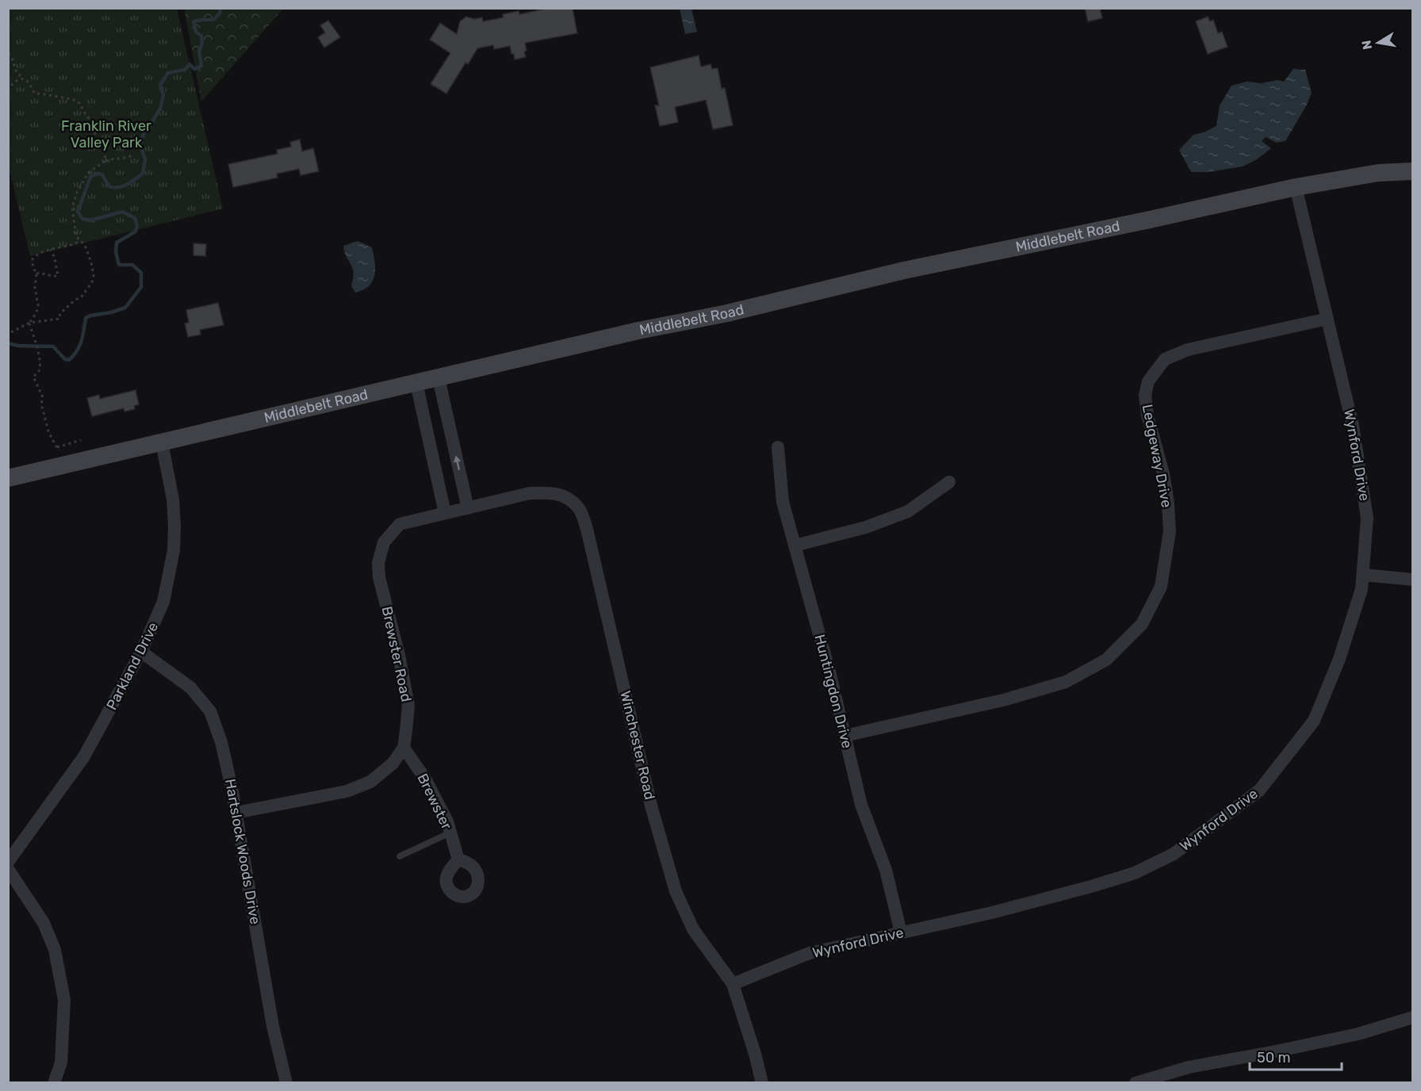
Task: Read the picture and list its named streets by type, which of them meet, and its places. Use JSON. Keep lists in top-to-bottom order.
{
  "streets": {
    "street": [
      "Middlebelt Road",
      "Wynford Drive",
      "Ledgeway Drive",
      "Brewster Road",
      "Parkland Drive",
      "Huntingdon Drive",
      "Winchester Road",
      "Brewster",
      "Hartslock Woods Drive"
    ]
  },
  "crossings": [
    ["Middlebelt Road", "Wynford Drive"],
    ["Middlebelt Road", "Parkland Drive"],
    ["Wynford Drive", "Ledgeway Drive"],
    ["Wynford Drive", "Huntingdon Drive"],
    ["Wynford Drive", "Winchester Road"],
    ["Ledgeway Drive", "Huntingdon Drive"],
    ["Brewster Road", "Winchester Road"],
    ["Brewster Road", "Brewster"],
    ["Brewster Road", "Hartslock Woods Drive"],
    ["Parkland Drive", "Hartslock Woods Drive"]
  ],
  "parks": ["Franklin River Valley Park"],
  "scale_bar": "50 m",
  "north": "left"
}
